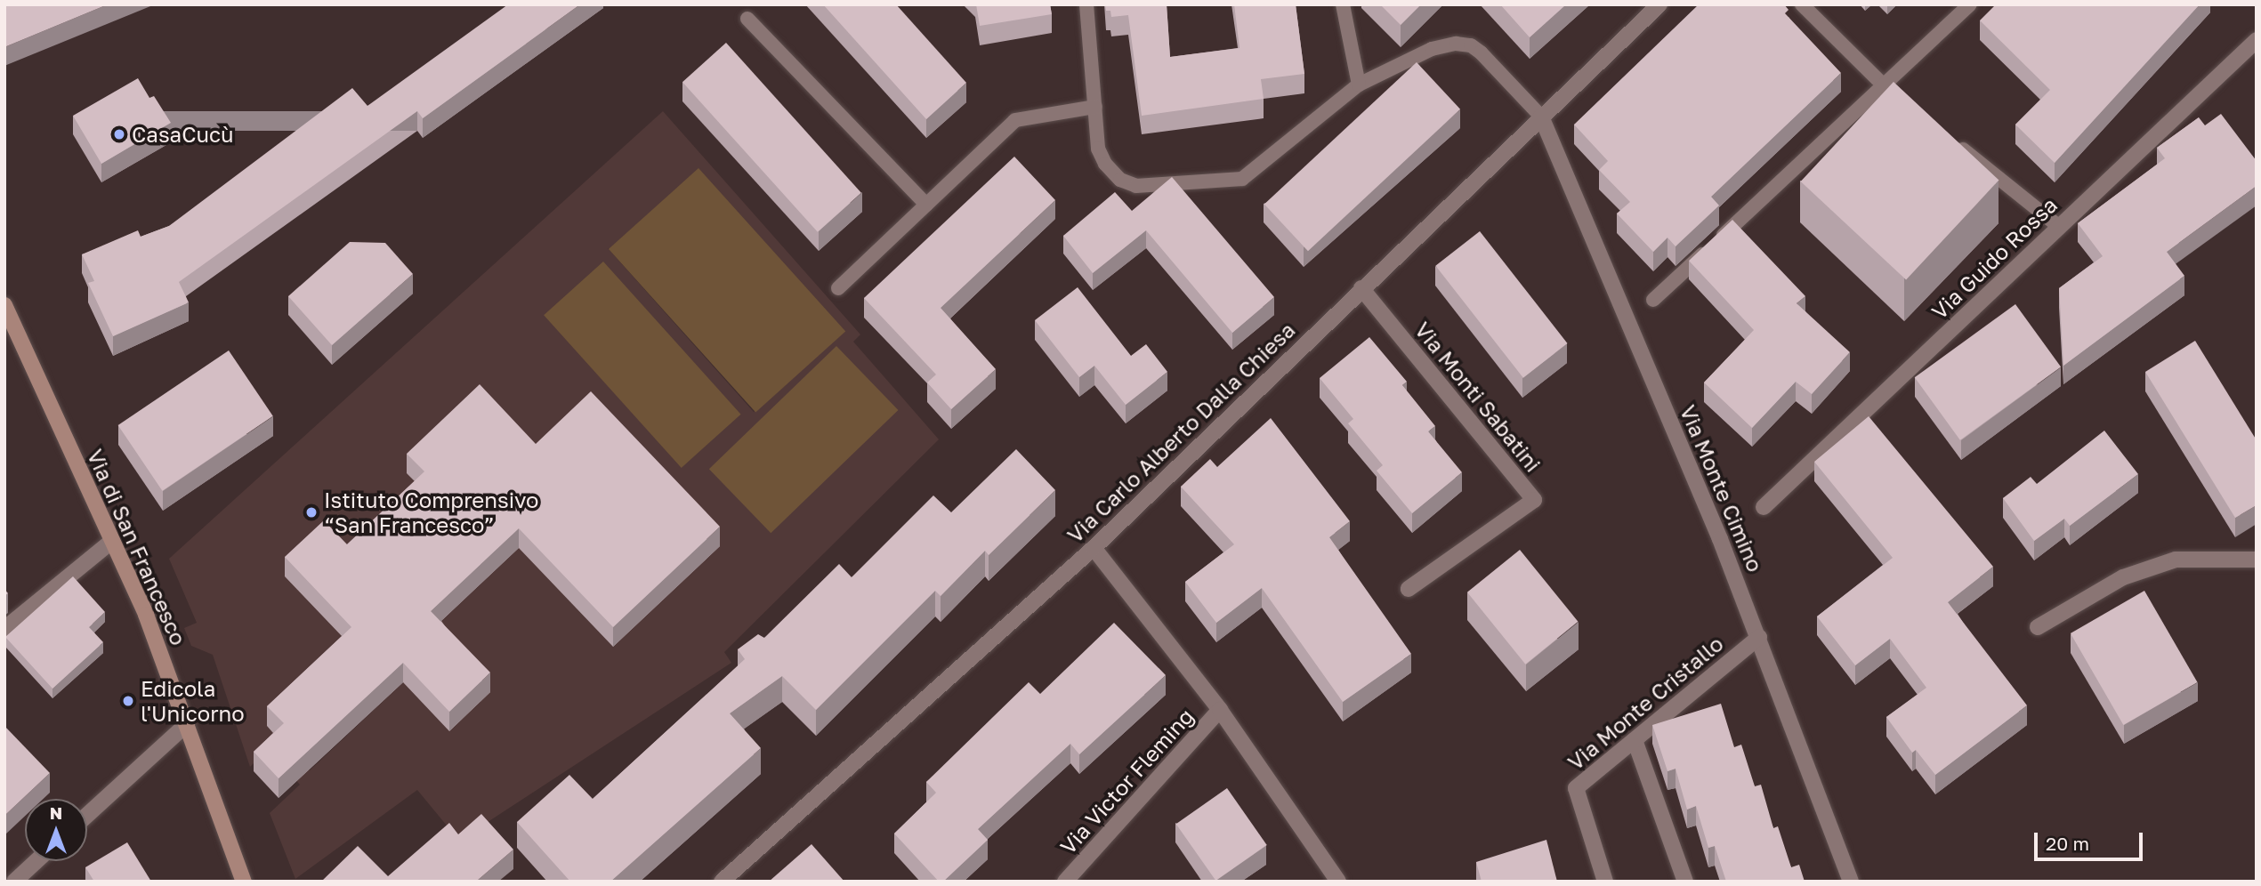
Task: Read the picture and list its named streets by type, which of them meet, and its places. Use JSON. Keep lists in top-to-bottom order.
{
  "streets": {
    "street": [
      "Via Guido Rossa",
      "Via Monti Sabatini",
      "Via Carlo Alberto Dalla Chiesa",
      "Via Monte Cimino",
      "Via di San Francesco",
      "Via Monte Cristallo",
      "Via Victor Fleming"
    ]
  },
  "crossings": [
    ["Via Monti Sabatini", "Via Carlo Alberto Dalla Chiesa"],
    ["Via Carlo Alberto Dalla Chiesa", "Via Monte Cimino"],
    ["Via Carlo Alberto Dalla Chiesa", "Via Victor Fleming"],
    ["Via Monte Cimino", "Via Monte Cristallo"]
  ],
  "places": ["CasaCucù", "Istituto Comprensivo “San Francesco”", "Edicola l'Unicorno"],
  "scale_bar": "20 m",
  "north": "top"
}
